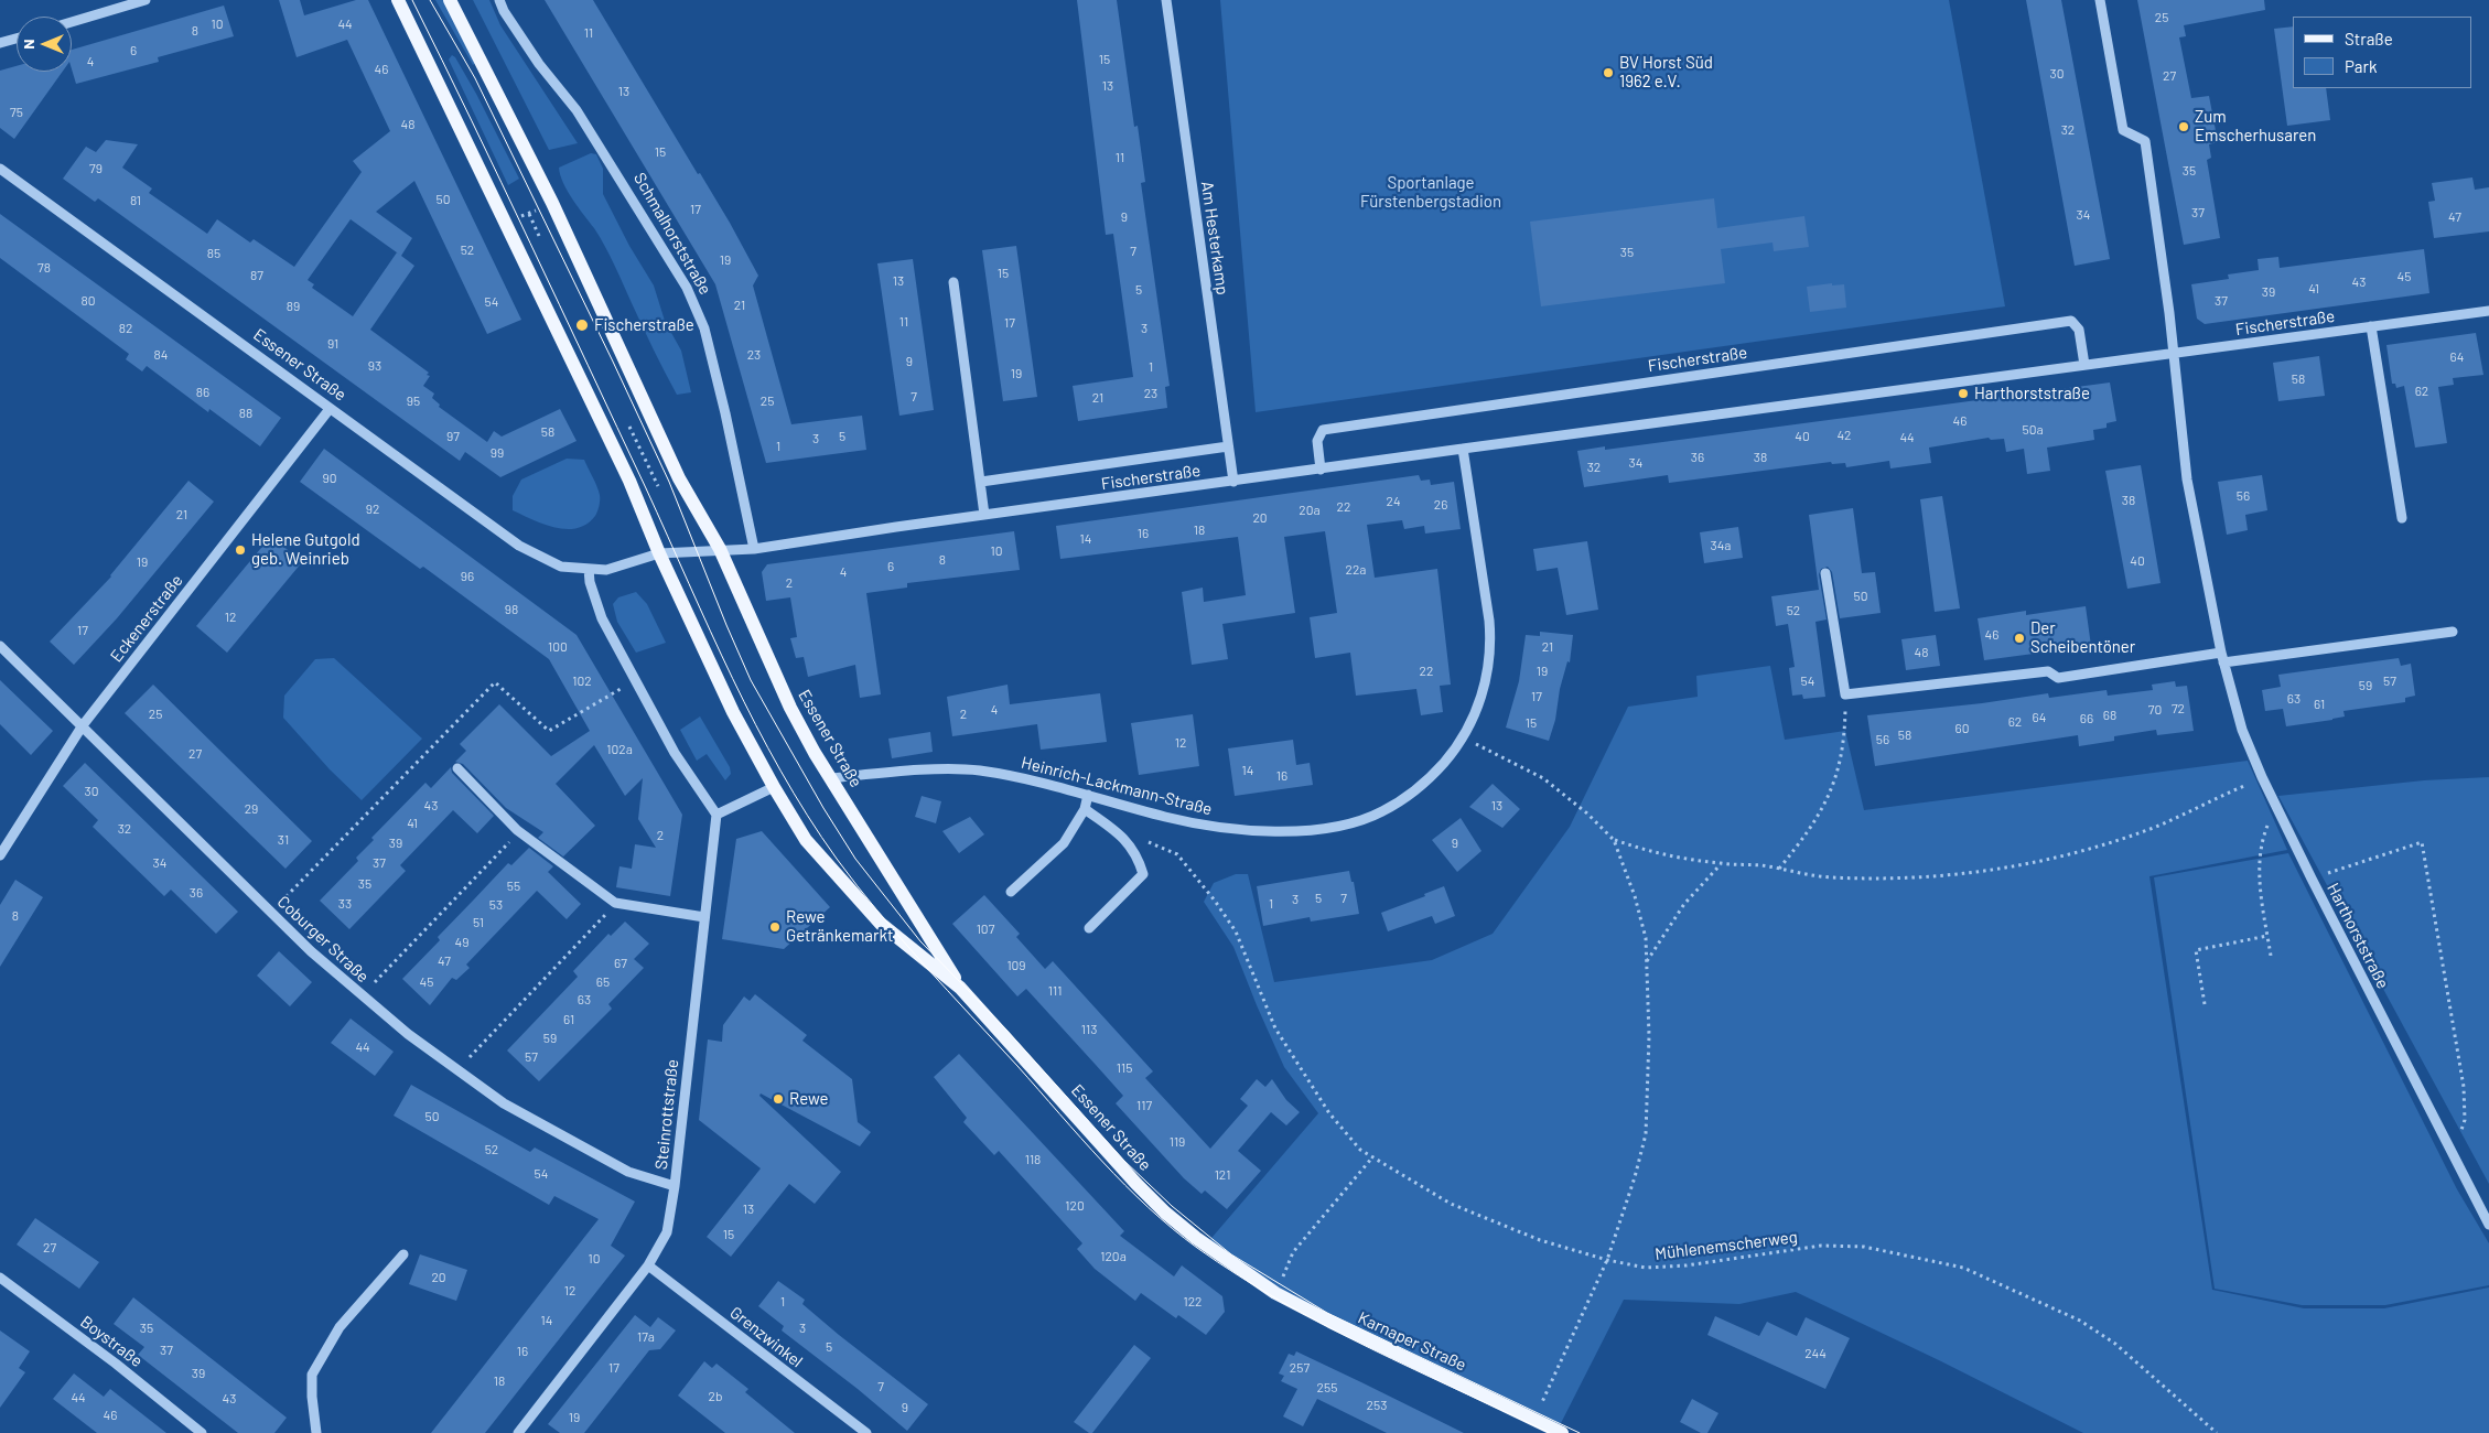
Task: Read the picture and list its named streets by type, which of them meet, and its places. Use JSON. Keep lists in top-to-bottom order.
{
  "streets": {
    "main road": ["Essener Straße", "Karnaper Straße"],
    "street": [
      "Schmalhorststraße",
      "Am Hesterkamp",
      "Fischerstraße",
      "Eckenerstraße",
      "Heinrich-Lackmann-Straße",
      "Harthorststraße",
      "Coburger Straße",
      "Steinrottstraße",
      "Grenzwinkel",
      "Boystraße"
    ],
    "path": ["Mühlenemscherweg"]
  },
  "crossings": [
    ["Schmalhorststraße", "Fischerstraße"],
    ["Am Hesterkamp", "Fischerstraße"],
    ["Fischerstraße", "Essener Straße"],
    ["Fischerstraße", "Heinrich-Lackmann-Straße"],
    ["Fischerstraße", "Harthorststraße"],
    ["Essener Straße", "Eckenerstraße"],
    ["Essener Straße", "Heinrich-Lackmann-Straße"],
    ["Essener Straße", "Karnaper Straße"],
    ["Eckenerstraße", "Coburger Straße"],
    ["Coburger Straße", "Steinrottstraße"],
    ["Steinrottstraße", "Grenzwinkel"]
  ],
  "parks": ["Sportanlage Fürstenbergstadion"],
  "places": [
    "BV Horst Süd 1962 e.V.",
    "Zum Emscherhusaren",
    "Fischerstraße",
    "Harthorststraße",
    "Helene Gutgold geb. Weinrieb",
    "Der Scheibentöner",
    "Rewe Getränkemarkt",
    "Rewe"
  ],
  "house_numbers": [
    "25",
    "10",
    "44",
    "8",
    "11",
    "6",
    "15",
    "4",
    "46",
    "30",
    "27",
    "13",
    "13",
    "75",
    "48",
    "32",
    "15",
    "11",
    "79",
    "35",
    "50",
    "81",
    "17",
    "37",
    "34",
    "9",
    "47",
    "52",
    "7",
    "35",
    "85",
    "19",
    "78",
    "15",
    "87",
    "45",
    "13",
    "43",
    "41",
    "5",
    "39",
    "80",
    "37",
    "54",
    "21",
    "89",
    "11",
    "17",
    "82",
    "3",
    "91",
    "84",
    "23",
    "64",
    "9",
    "93",
    "1",
    "19",
    "58",
    "62",
    "86",
    "23",
    "7",
    "21",
    "95",
    "25",
    "88",
    "46",
    "50a",
    "58",
    "42",
    "97",
    "5",
    "40",
    "44",
    "3",
    "1",
    "99",
    "36",
    "38",
    "34",
    "32",
    "90",
    "56",
    "38",
    "24",
    "26",
    "22",
    "92",
    "20a",
    "21",
    "20",
    "18",
    "16",
    "14",
    "34a",
    "10",
    "8",
    "40",
    "19",
    "6",
    "22a",
    "4",
    "96",
    "2",
    "50",
    "98",
    "52",
    "12",
    "17",
    "46",
    "100",
    "21",
    "48",
    "22",
    "19",
    "102",
    "54",
    "57",
    "59",
    "17",
    "63",
    "61",
    "72",
    "4",
    "70",
    "25",
    "2",
    "68",
    "64",
    "66",
    "62",
    "15",
    "60",
    "58",
    "56",
    "12",
    "102a",
    "27",
    "14",
    "16",
    "30",
    "43",
    "13",
    "29",
    "41",
    "32",
    "2",
    "31",
    "39",
    "9",
    "34",
    "37",
    "35",
    "55",
    "36",
    "5",
    "7",
    "3",
    "33",
    "1",
    "53",
    "8",
    "51",
    "107",
    "49",
    "47",
    "67",
    "109",
    "45",
    "65",
    "111",
    "63",
    "61",
    "113",
    "59",
    "44",
    "57",
    "115",
    "117",
    "50",
    "119",
    "52",
    "118",
    "54",
    "121",
    "120",
    "13",
    "15",
    "27",
    "120a",
    "10",
    "20",
    "12",
    "1",
    "122",
    "14",
    "35",
    "3",
    "17a",
    "5",
    "37",
    "16",
    "244",
    "17",
    "257",
    "39",
    "18",
    "7",
    "255",
    "2b",
    "44",
    "43",
    "253",
    "9",
    "46",
    "19"
  ],
  "legend": ["Straße", "Park"],
  "north": "left"
}
